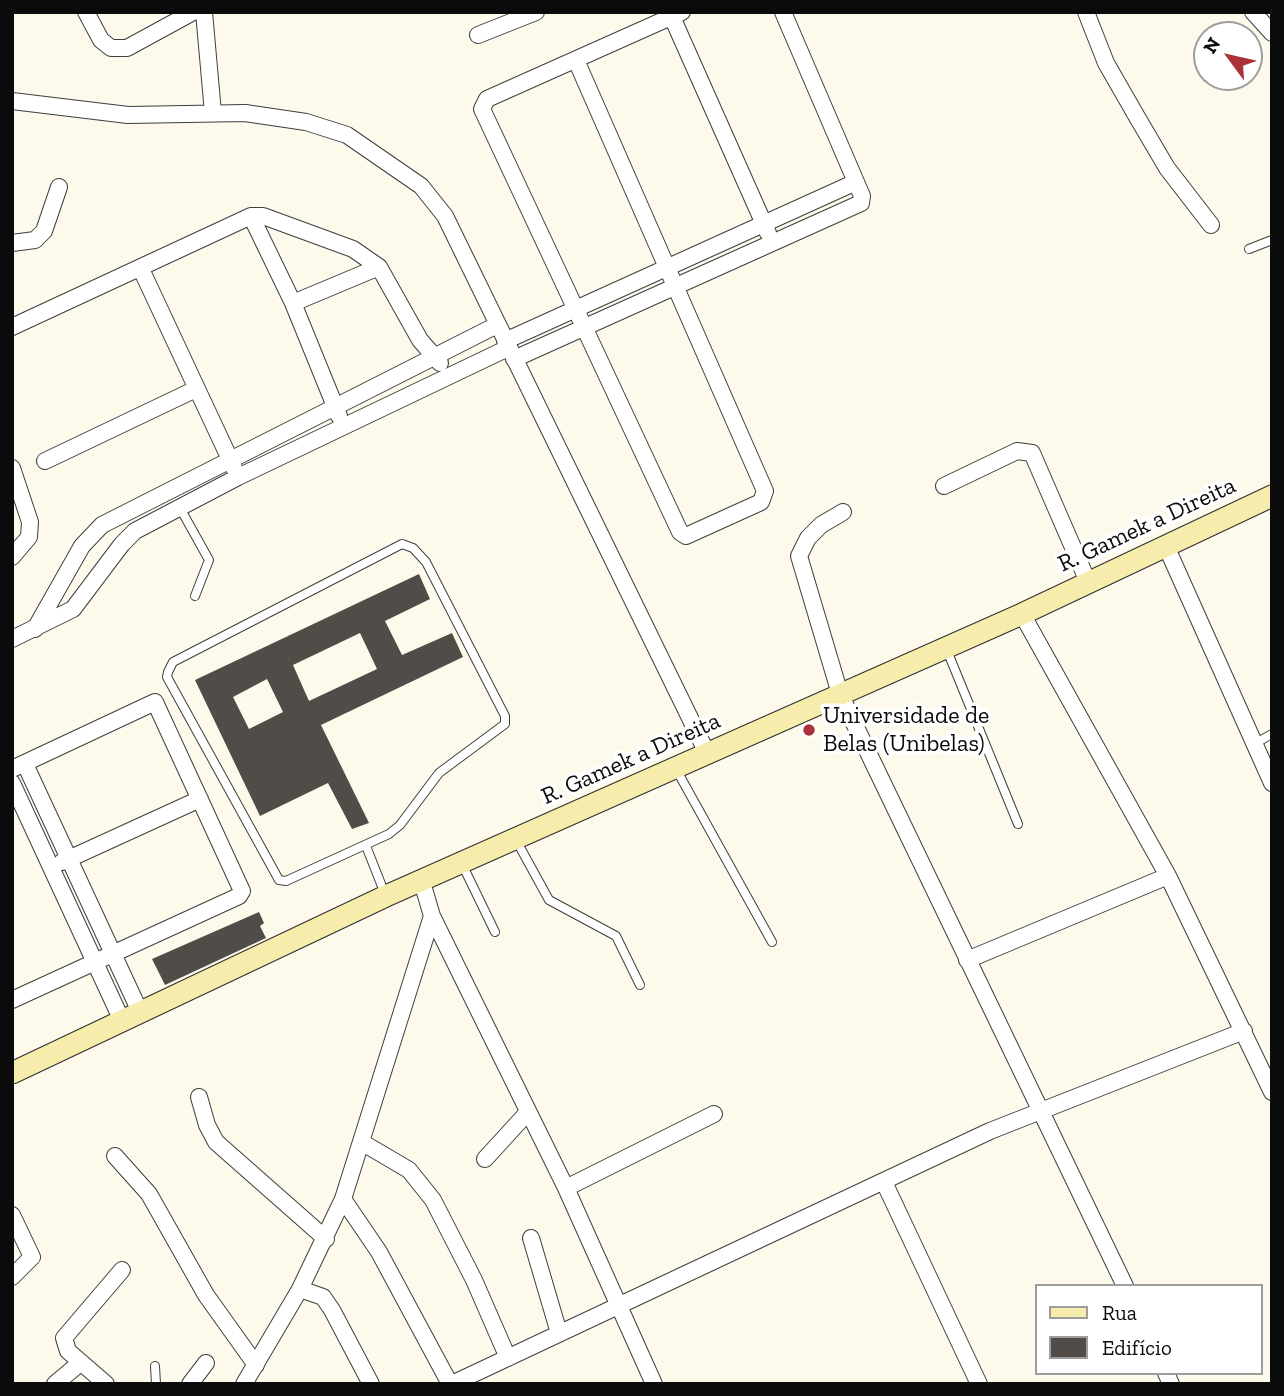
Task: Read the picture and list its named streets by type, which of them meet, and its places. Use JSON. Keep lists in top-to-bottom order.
{
  "streets": {
    "main road": ["R. Gamek a Direita"]
  },
  "places": ["Universidade de Belas (Unibelas)"],
  "legend": ["Rua", "Edifício"],
  "north": "top left"
}
